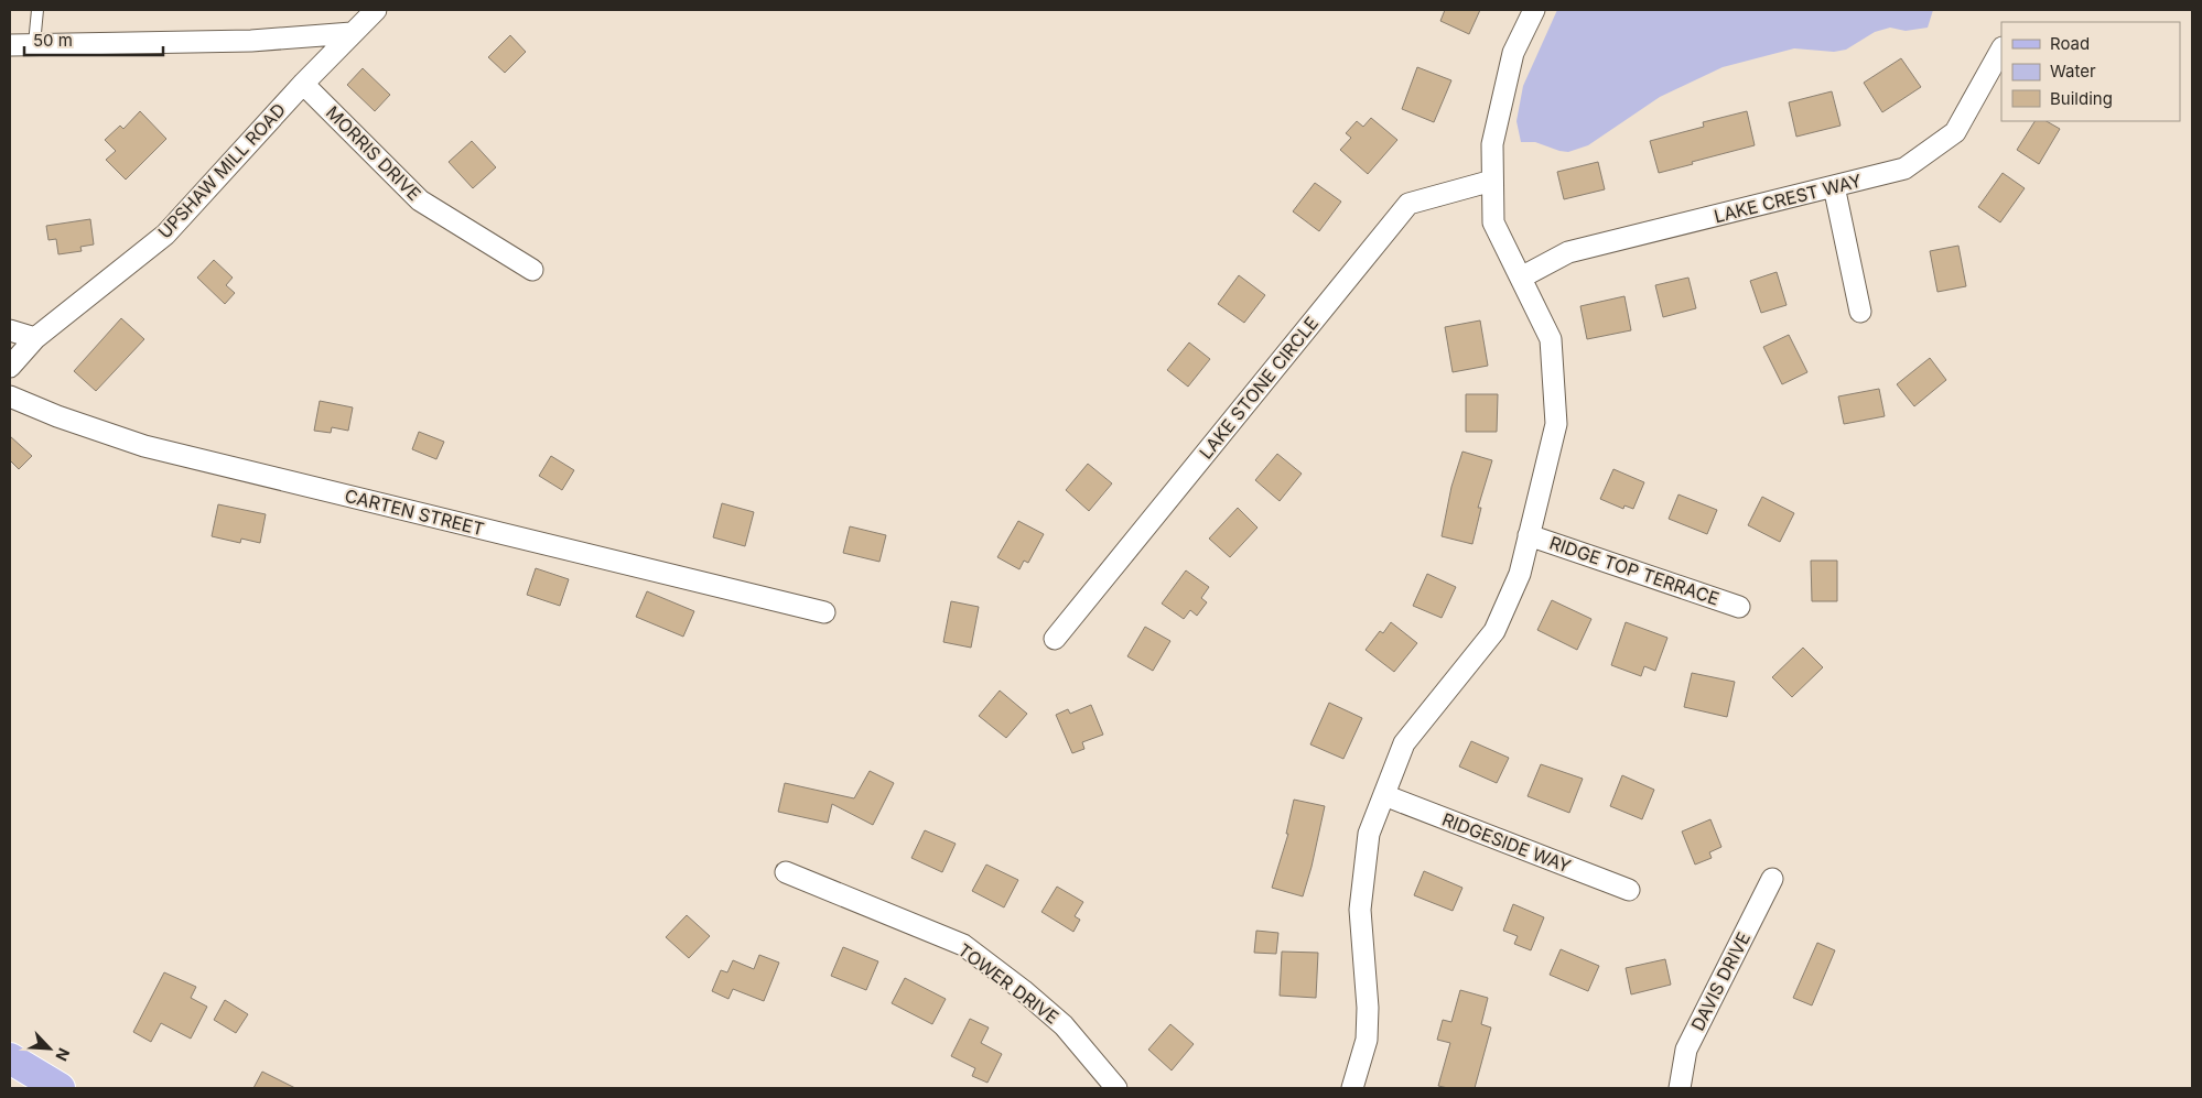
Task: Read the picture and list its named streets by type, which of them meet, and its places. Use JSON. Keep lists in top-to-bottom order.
{
  "streets": {
    "street": [
      "MORRIS DRIVE",
      "UPSHAW MILL ROAD",
      "LAKE CREST WAY",
      "LAKE STONE CIRCLE",
      "CARTEN STREET",
      "RIDGE TOP TERRACE",
      "RIDGESIDE WAY",
      "DAVIS DRIVE",
      "TOWER DRIVE"
    ]
  },
  "crossings": [
    ["MORRIS DRIVE", "UPSHAW MILL ROAD"]
  ],
  "legend": ["Road", "Water", "Building"],
  "scale_bar": "50 m",
  "north": "bottom right"
}
